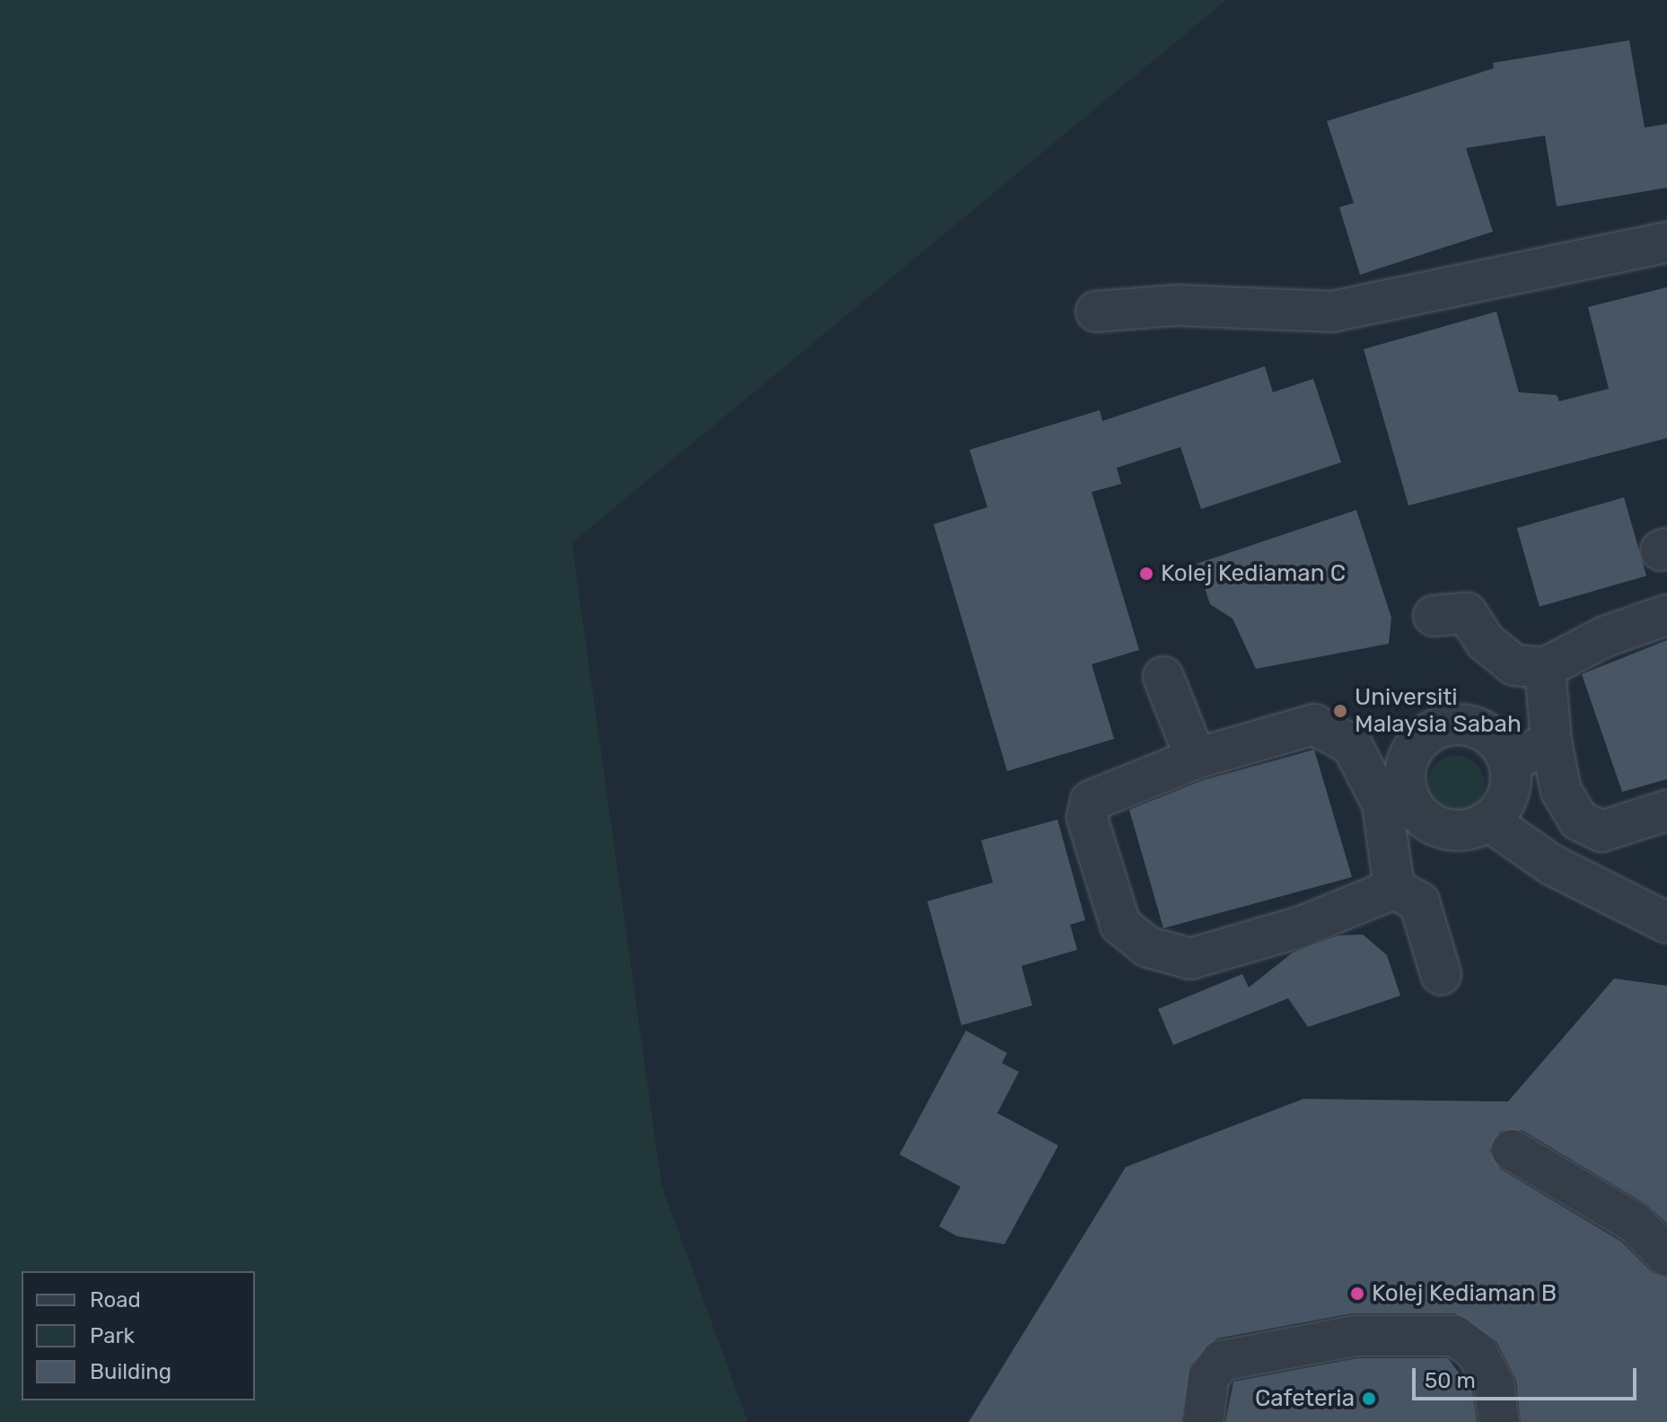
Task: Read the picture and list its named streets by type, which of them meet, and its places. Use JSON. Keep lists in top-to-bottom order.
{
  "places": [
    "Kolej Kediaman C",
    "Universiti Malaysia Sabah",
    "Kolej Kediaman B",
    "Cafeteria"
  ],
  "legend": ["Road", "Park", "Building"],
  "scale_bar": "50 m"
}
